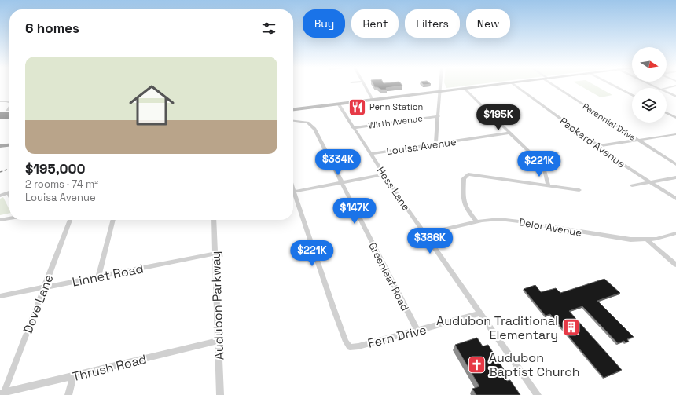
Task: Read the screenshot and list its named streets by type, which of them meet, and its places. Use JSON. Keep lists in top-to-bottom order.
{
  "streets": {
    "street": [
      "Wirth Avenue",
      "Perennial Drive",
      "Packard Avenue",
      "Louisa Avenue",
      "Hess Lane",
      "Delor Avenue",
      "Linnet Road",
      "Greenleaf Road",
      "Dove Lane",
      "Audubon Parkway",
      "Fern Drive",
      "Thrush Road"
    ]
  },
  "crossings": [
    ["Wirth Avenue", "Hess Lane"],
    ["Louisa Avenue", "Hess Lane"],
    ["Hess Lane", "Delor Avenue"],
    ["Hess Lane", "Fern Drive"],
    ["Linnet Road", "Dove Lane"],
    ["Linnet Road", "Audubon Parkway"],
    ["Greenleaf Road", "Fern Drive"],
    ["Dove Lane", "Thrush Road"],
    ["Audubon Parkway", "Thrush Road"]
  ],
  "places": {
    "restaurant": ["Penn Station"],
    "building": ["Audubon Traditional Elementary"],
    "church": ["Audubon Baptist Church"]
  },
  "north": "right",
  "page": {
    "chip": [
      "Buy",
      "Rent",
      "Filters",
      "New"
    ],
    "heading": "6 homes",
    "list": [
      {
        "name": "$195,000",
        "note": "2 rooms · 74 m² · Louisa Avenue"
      }
    ],
    "price": [
      "$195K",
      "$334K",
      "$221K",
      "$147K",
      "$386K",
      "$221K"
    ]
  }
}
